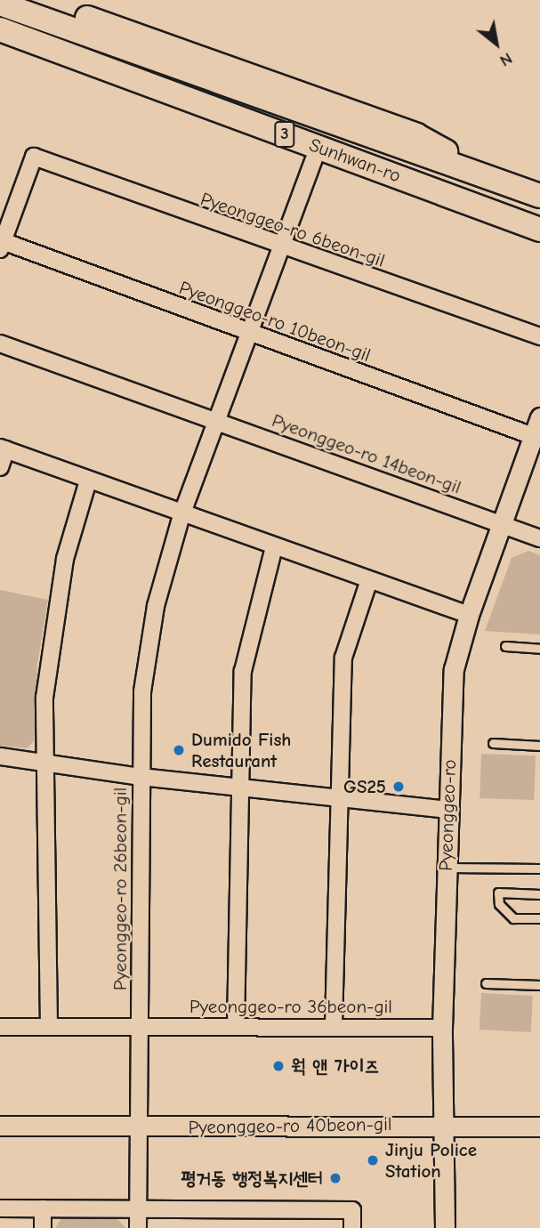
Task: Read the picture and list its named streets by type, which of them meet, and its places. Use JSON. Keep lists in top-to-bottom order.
{
  "streets": {
    "main road": ["3", "Sunhwan-ro"],
    "street": [
      "Pyeonggeo-ro 6beon-gil",
      "Pyeonggeo-ro 10beon-gil",
      "Pyeonggeo-ro 14beon-gil",
      "Pyeonggeo-ro",
      "Pyeonggeo-ro 26beon-gil",
      "Pyeonggeo-ro 36beon-gil",
      "Pyeonggeo-ro 40beon-gil"
    ]
  },
  "crossings": [
    ["3", "Sunhwan-ro"],
    ["Pyeonggeo-ro 6beon-gil", "Pyeonggeo-ro 10beon-gil"],
    ["Pyeonggeo-ro 10beon-gil", "Pyeonggeo-ro"],
    ["Pyeonggeo-ro 14beon-gil", "Pyeonggeo-ro"],
    ["Pyeonggeo-ro", "Pyeonggeo-ro 26beon-gil"],
    ["Pyeonggeo-ro", "Pyeonggeo-ro 36beon-gil"],
    ["Pyeonggeo-ro", "Pyeonggeo-ro 40beon-gil"],
    ["Pyeonggeo-ro 26beon-gil", "Pyeonggeo-ro 36beon-gil"],
    ["Pyeonggeo-ro 26beon-gil", "Pyeonggeo-ro 40beon-gil"]
  ],
  "places": [
    "Dumido Fish Restaurant",
    "GS25",
    "웍 앤 가이즈",
    "Jinju Police Station",
    "평거동 행정복지센터"
  ],
  "north": "bottom right"
}
